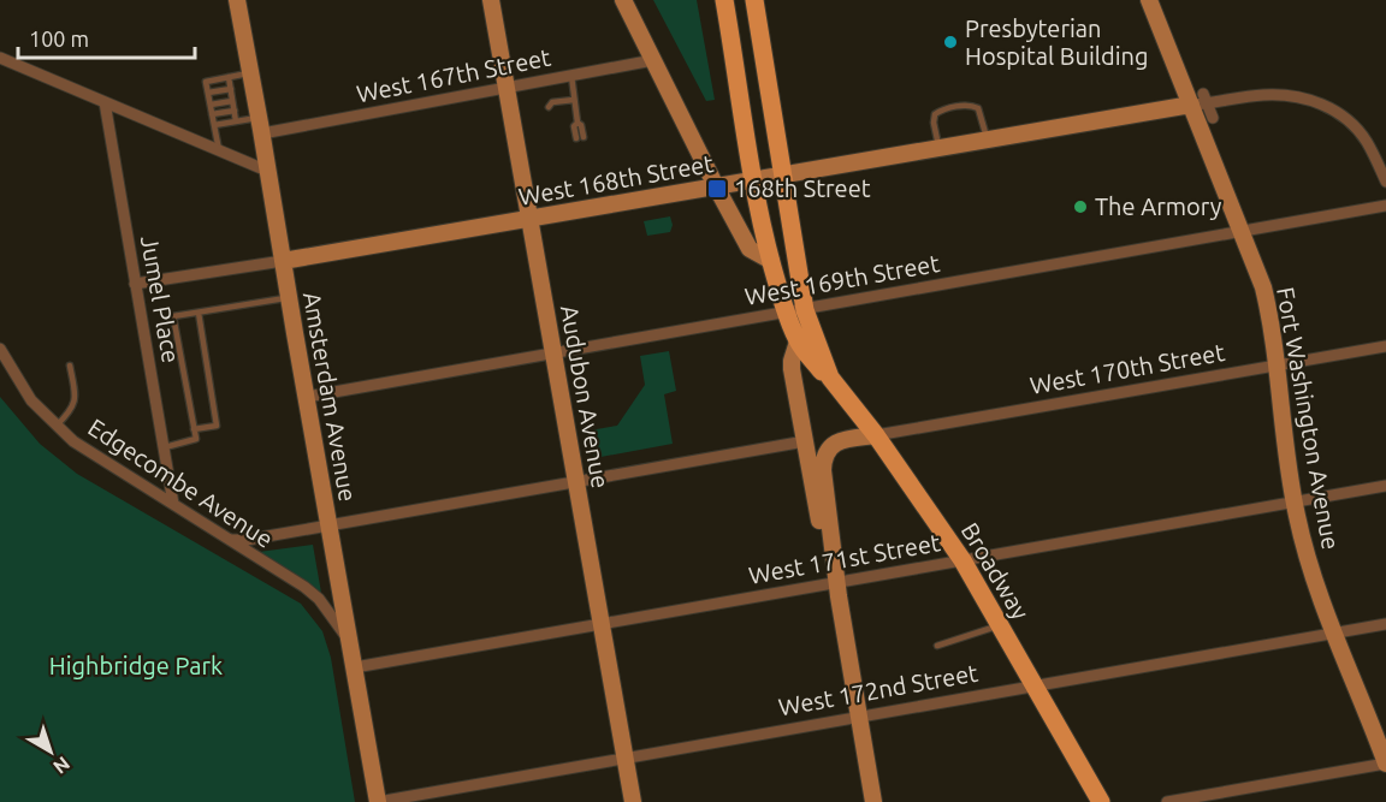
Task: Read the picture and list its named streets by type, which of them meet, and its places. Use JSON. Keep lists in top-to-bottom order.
{
  "streets": {
    "main road": [
      "West 168th Street",
      "Amsterdam Avenue",
      "Audubon Avenue",
      "Fort Washington Avenue",
      "Broadway"
    ],
    "street": [
      "West 167th Street",
      "West 169th Street",
      "Jumel Place",
      "West 170th Street",
      "Edgecombe Avenue",
      "West 171st Street",
      "West 172nd Street"
    ]
  },
  "crossings": [
    ["West 167th Street", "Amsterdam Avenue"],
    ["West 167th Street", "Audubon Avenue"],
    ["West 168th Street", "Jumel Place"],
    ["West 168th Street", "Amsterdam Avenue"],
    ["West 168th Street", "Audubon Avenue"],
    ["West 168th Street", "Fort Washington Avenue"],
    ["West 168th Street", "Broadway"],
    ["West 169th Street", "Amsterdam Avenue"],
    ["West 169th Street", "Audubon Avenue"],
    ["West 169th Street", "Fort Washington Avenue"],
    ["West 169th Street", "Broadway"],
    ["Jumel Place", "Edgecombe Avenue"],
    ["West 170th Street", "Fort Washington Avenue"],
    ["West 170th Street", "Broadway"],
    ["Amsterdam Avenue", "Edgecombe Avenue"],
    ["Amsterdam Avenue", "West 171st Street"],
    ["Amsterdam Avenue", "West 172nd Street"],
    ["Audubon Avenue", "West 171st Street"],
    ["Audubon Avenue", "West 172nd Street"],
    ["Fort Washington Avenue", "West 171st Street"],
    ["Fort Washington Avenue", "West 172nd Street"],
    ["West 171st Street", "Broadway"],
    ["Broadway", "West 172nd Street"]
  ],
  "parks": ["Highbridge Park"],
  "places": {
    "other": ["Presbyterian Hospital Building", "The Armory"],
    "transit": ["168th Street"]
  },
  "scale_bar": "100 m",
  "north": "bottom right"
}
